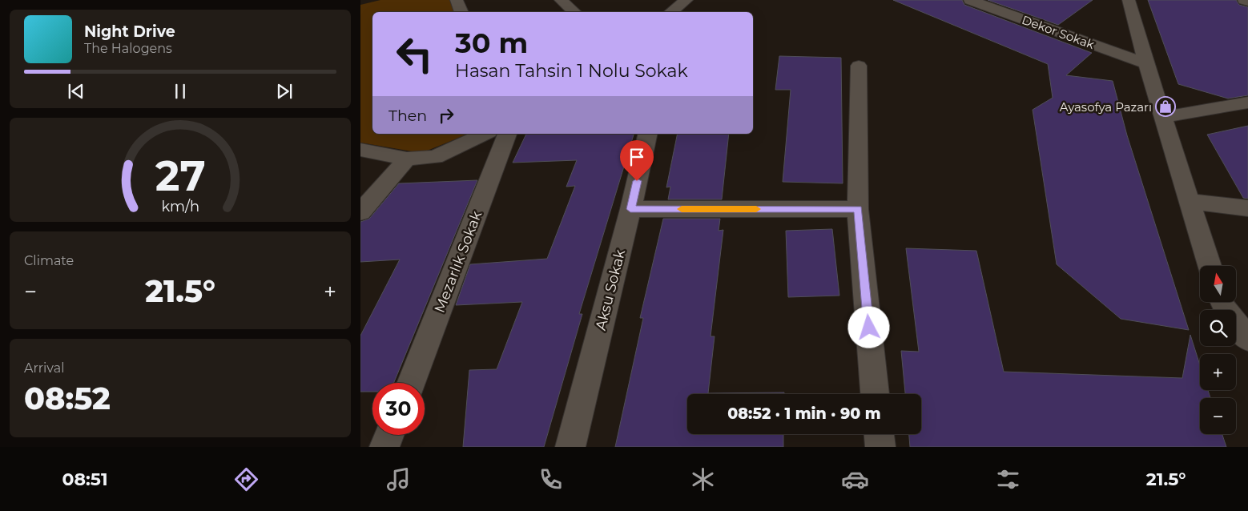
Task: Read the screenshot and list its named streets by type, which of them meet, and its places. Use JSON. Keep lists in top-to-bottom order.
{
  "streets": {
    "street": ["Dekor Sokak", "Mezarlık Sokak", "Aksu Sokak"]
  },
  "places": {
    "shop": ["Ayasofya Pazarı"]
  },
  "north": "top",
  "page": {
    "turn": ["30 m", "Hasan Tahsin 1 Nolu Sokak"],
    "song": ["Night Drive", "The Halogens"],
    "then": "Then",
    "tile": [
      "Climate",
      ["Arrival", "08:52"]
    ],
    "map_buttons": ["+", "−"],
    "heat": ["−", "21.5°", "+"],
    "limit": "30",
    "trip": "08:52 · 1 min · 90 m",
    "tabs": ["08:51", "21.5°"],
    "gauge": ["27", "km/h"]
  }
}
